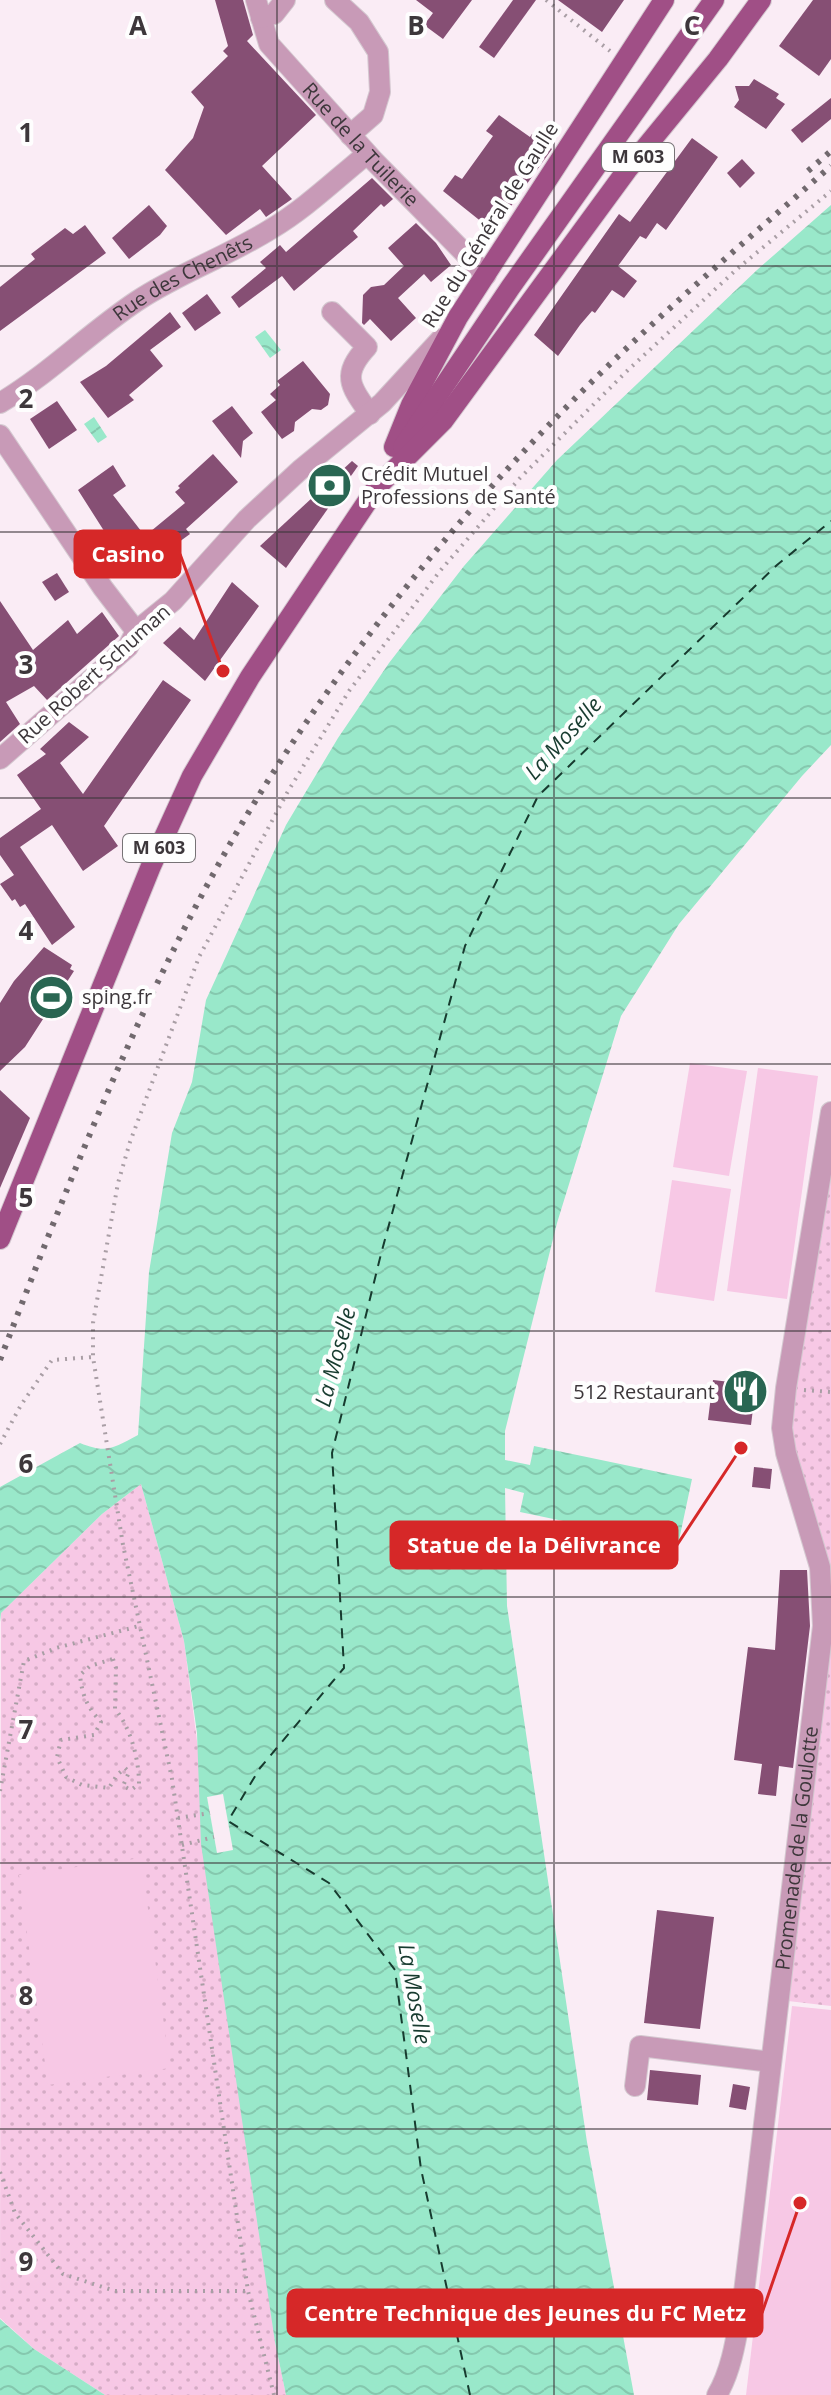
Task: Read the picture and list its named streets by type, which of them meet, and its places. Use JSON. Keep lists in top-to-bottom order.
{
  "streets": {
    "main road": ["M 603", "Rue du Général de Gaulle"],
    "street": [
      "Rue de la Tuilerie",
      "Rue des Chenêts",
      "Rue Robert Schuman",
      "Promenade de la Goulotte"
    ]
  },
  "crossings": [
    ["Rue de la Tuilerie", "Rue du Général de Gaulle"],
    ["Rue de la Tuilerie", "Rue des Chenêts"],
    ["Rue du Général de Gaulle", "Rue Robert Schuman"]
  ],
  "water": ["La Moselle"],
  "places": {
    "bank": ["Crédit Mutuel Professions de Santé"],
    "other": ["Casino", "Statue de la Délivrance", "Centre Technique des Jeunes du FC Metz"],
    "sports": ["sping.fr"],
    "restaurant": ["512 Restaurant"]
  },
  "grid": {
    "columns": ["A", "B", "C"],
    "rows": [
      "1",
      "2",
      "3",
      "4",
      "5",
      "6",
      "7",
      "8",
      "9"
    ]
  }
}
